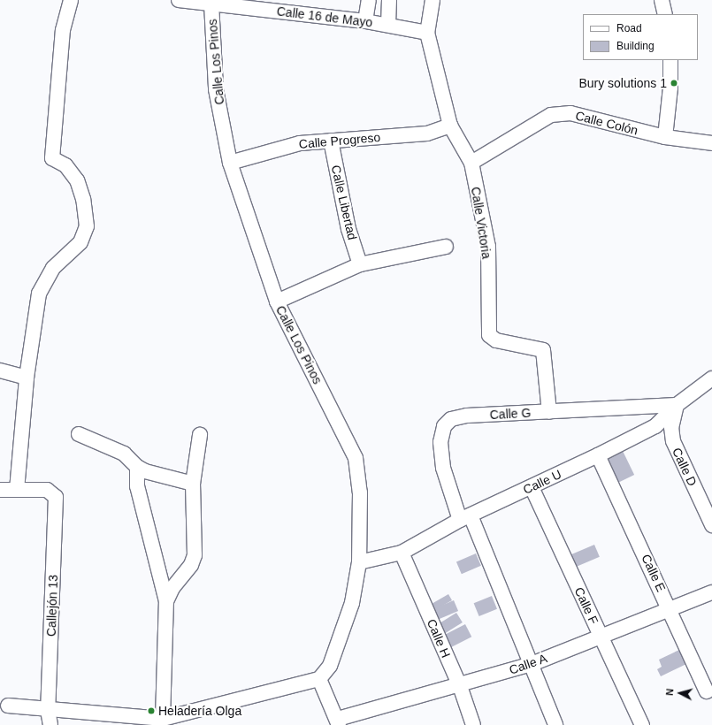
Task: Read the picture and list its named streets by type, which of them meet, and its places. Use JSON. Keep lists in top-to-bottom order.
{
  "streets": {
    "street": [
      "Calle 16 de Mayo",
      "Calle Los Pinos",
      "Calle Colón",
      "Calle Progreso",
      "Calle Libertad",
      "Calle Victoria",
      "Calle G",
      "Calle D",
      "Calle U",
      "Calle E",
      "Callejón 13",
      "Calle F",
      "Calle H",
      "Calle A"
    ]
  },
  "crossings": [
    ["Calle 16 de Mayo", "Calle Los Pinos"],
    ["Calle 16 de Mayo", "Calle Victoria"],
    ["Calle Los Pinos", "Calle Progreso"],
    ["Calle Los Pinos", "Calle U"],
    ["Calle Colón", "Calle Victoria"],
    ["Calle Progreso", "Calle Libertad"],
    ["Calle Progreso", "Calle Victoria"],
    ["Calle Victoria", "Calle G"],
    ["Calle G", "Calle D"],
    ["Calle G", "Calle U"],
    ["Calle G", "Calle A"],
    ["Calle D", "Calle U"],
    ["Calle U", "Calle E"],
    ["Calle U", "Calle F"],
    ["Calle U", "Calle H"],
    ["Calle E", "Calle A"],
    ["Calle F", "Calle A"],
    ["Calle H", "Calle A"]
  ],
  "places": ["Bury solutions 1", "Heladería Olga"],
  "legend": ["Road", "Building"],
  "north": "left"
}
